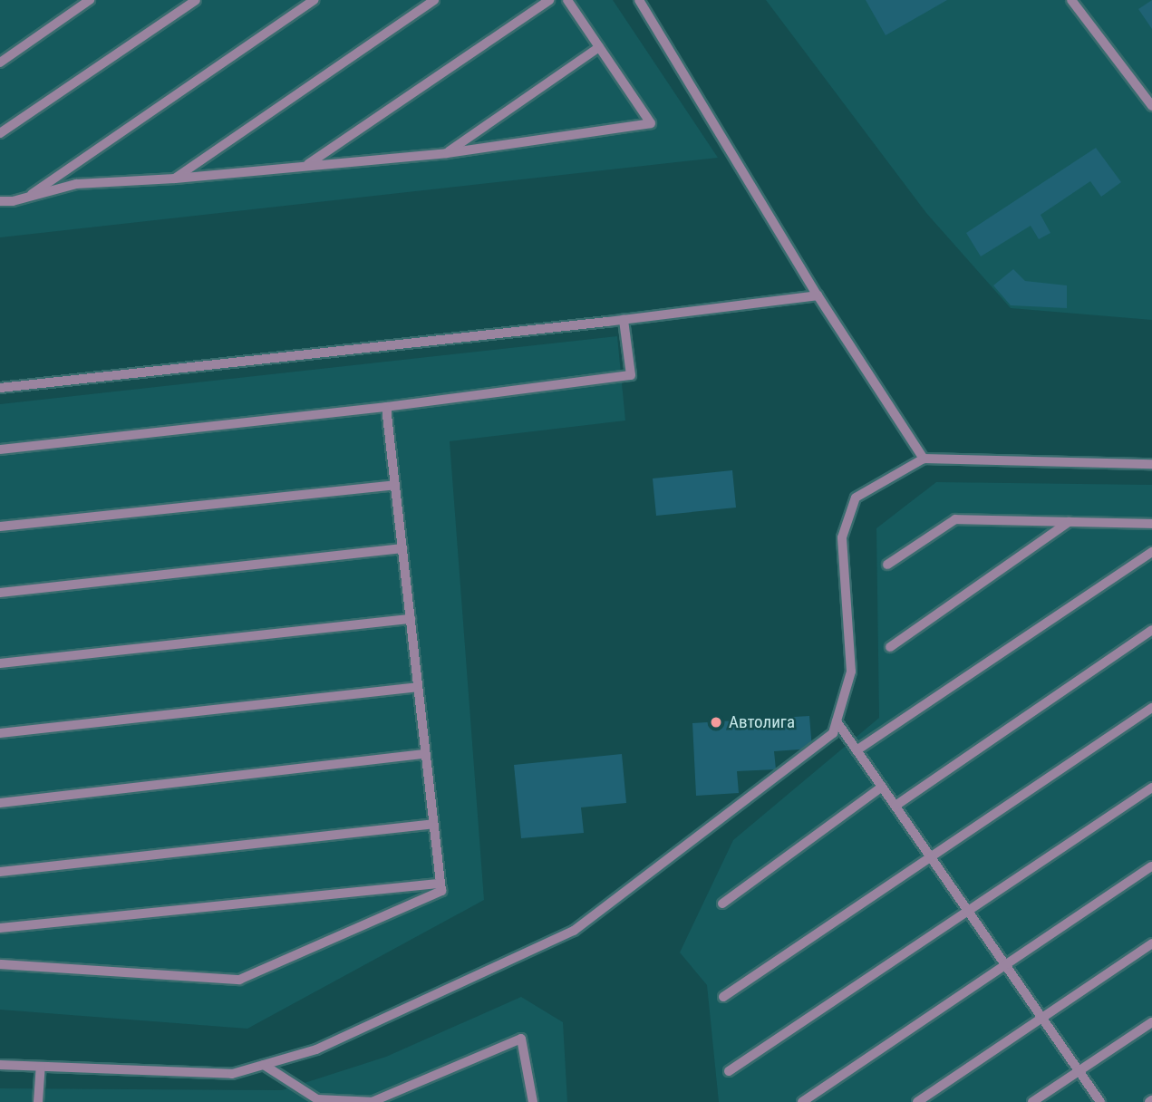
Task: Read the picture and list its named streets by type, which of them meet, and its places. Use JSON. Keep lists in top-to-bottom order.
{
  "places": ["Автолига"]
}
